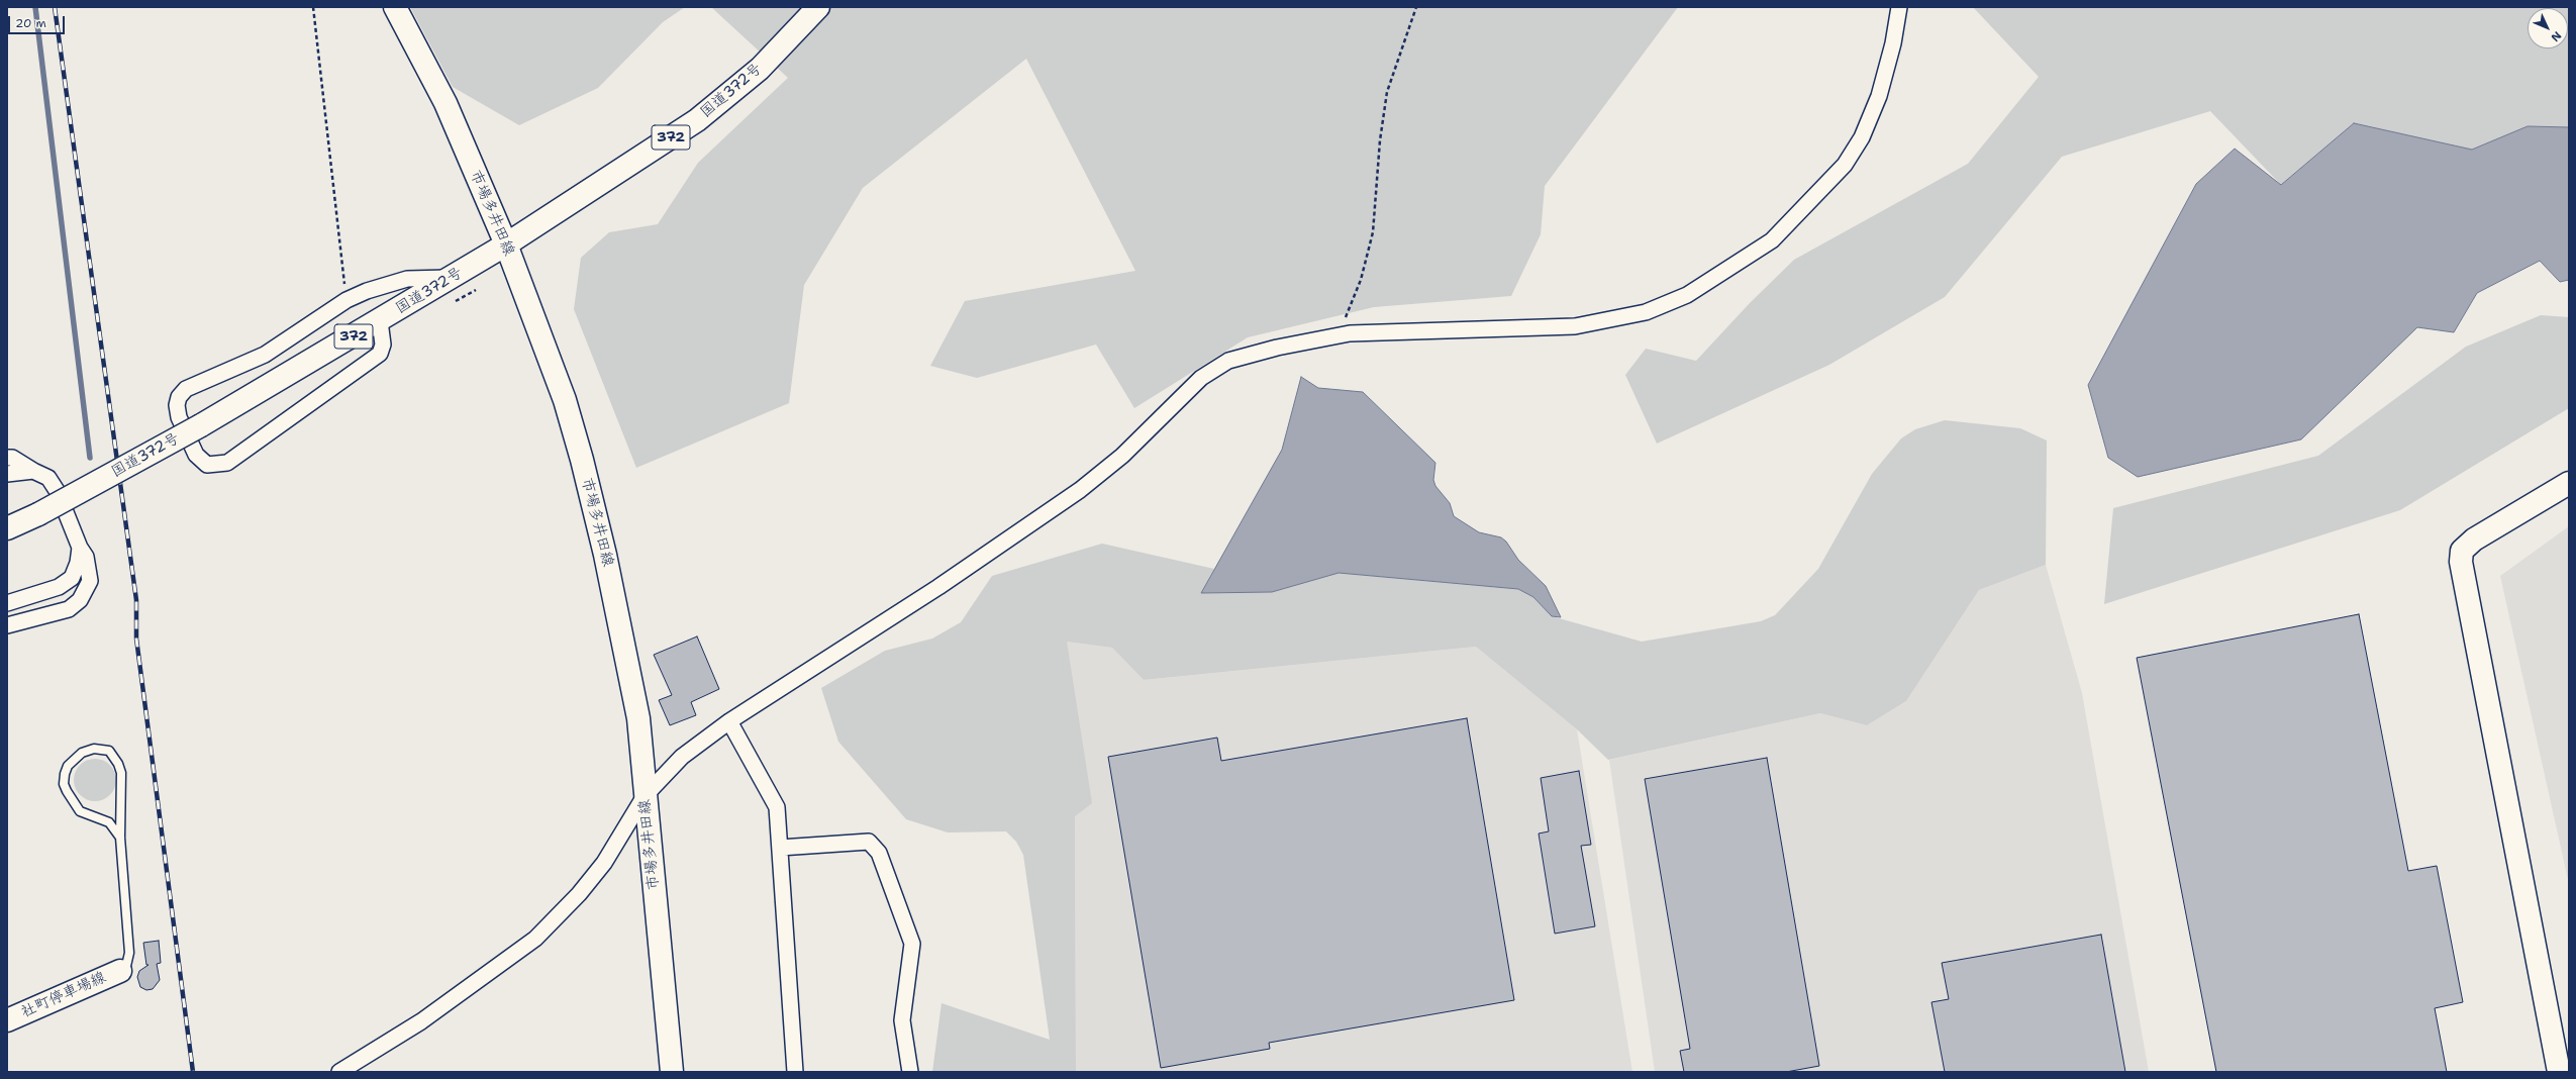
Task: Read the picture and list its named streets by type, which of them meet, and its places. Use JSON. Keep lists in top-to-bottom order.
{
  "streets": {
    "main road": [
      "国道372号",
      "372",
      "市場多井田線",
      "社町停車場線"
    ]
  },
  "crossings": [
    ["国道372号", "市場多井田線"]
  ],
  "scale_bar": "20 m",
  "north": "bottom right"
}
